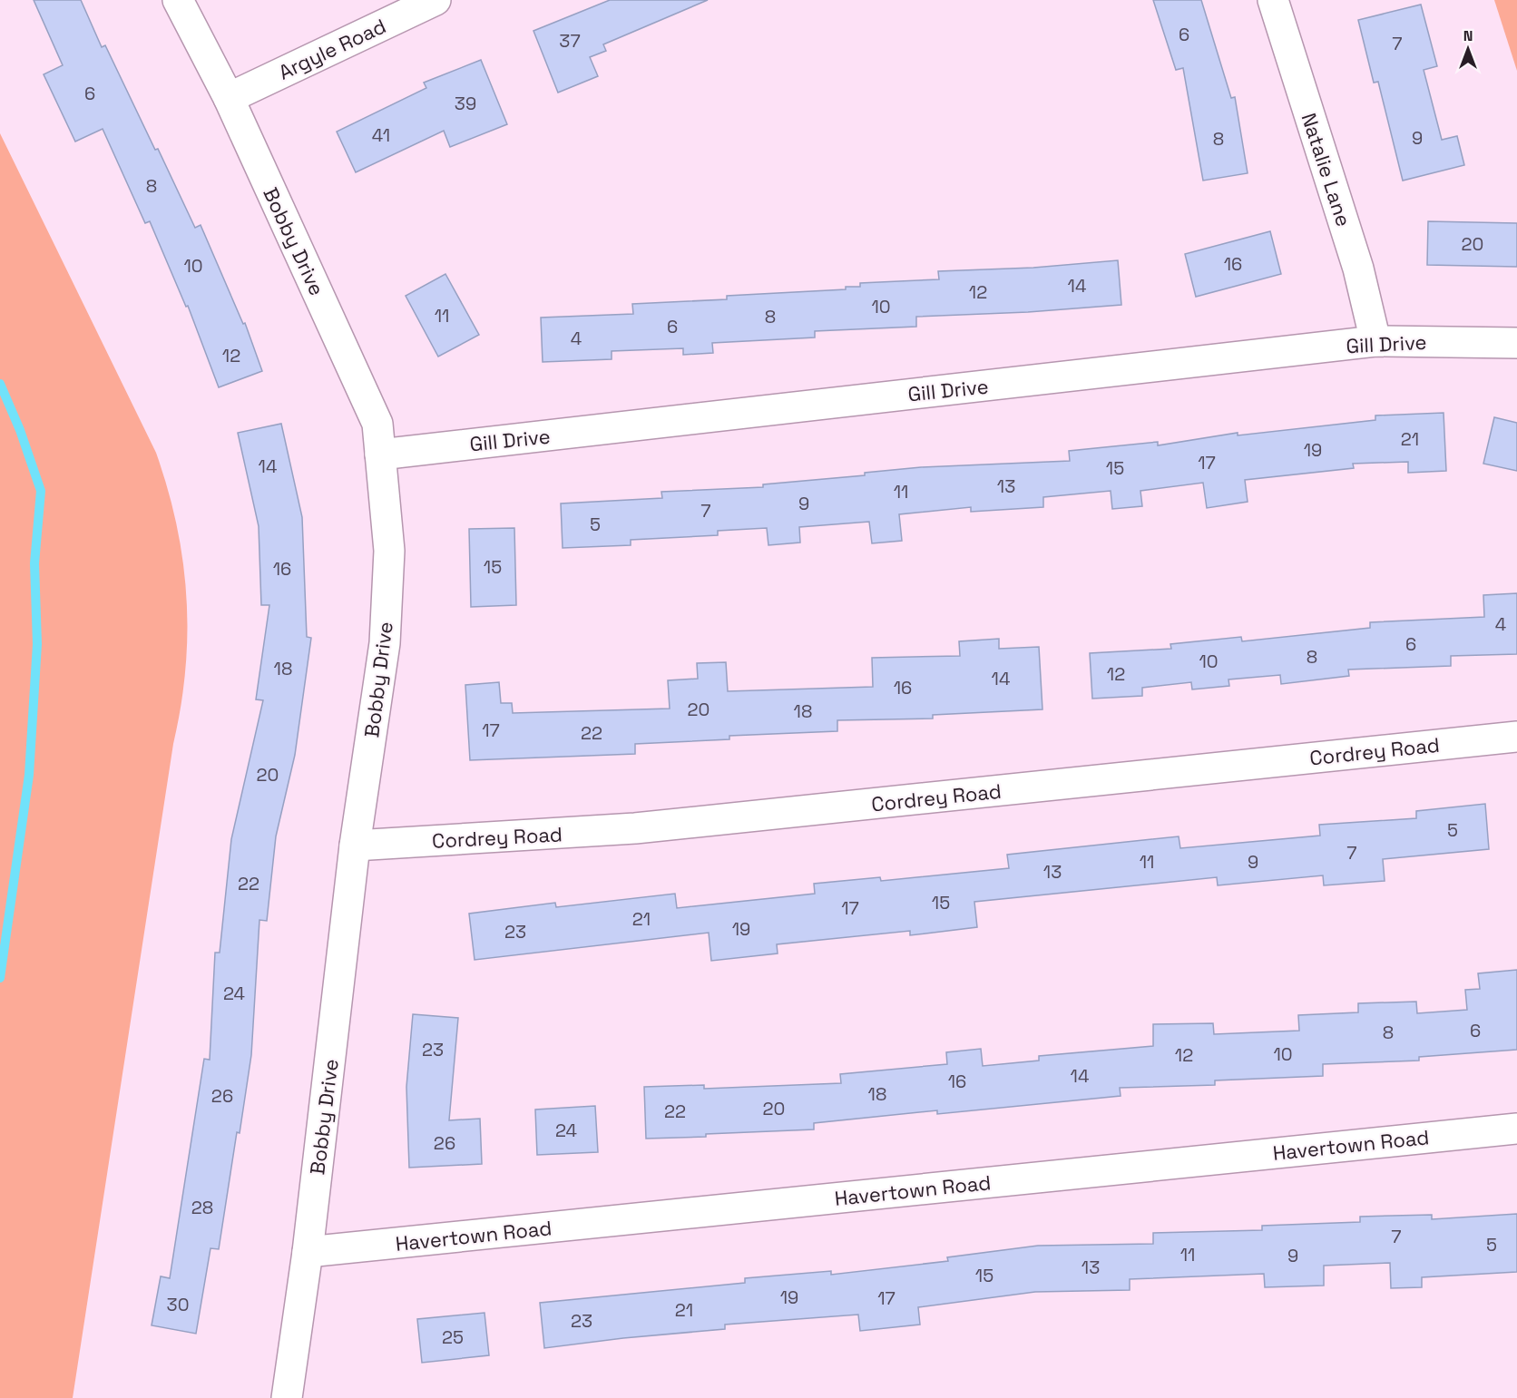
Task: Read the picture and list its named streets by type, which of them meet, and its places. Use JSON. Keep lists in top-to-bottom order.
{
  "streets": {
    "street": [
      "Argyle Road",
      "Natalie Lane",
      "Bobby Drive",
      "Gill Drive",
      "Cordrey Road",
      "Havertown Road"
    ]
  },
  "crossings": [
    ["Argyle Road", "Bobby Drive"],
    ["Natalie Lane", "Gill Drive"],
    ["Bobby Drive", "Gill Drive"],
    ["Bobby Drive", "Cordrey Road"],
    ["Bobby Drive", "Havertown Road"]
  ],
  "house_numbers": [
    "6",
    "37",
    "7",
    "6",
    "39",
    "41",
    "9",
    "8",
    "8",
    "20",
    "16",
    "10",
    "14",
    "12",
    "10",
    "11",
    "8",
    "6",
    "4",
    "12",
    "21",
    "19",
    "17",
    "14",
    "15",
    "13",
    "11",
    "9",
    "7",
    "5",
    "15",
    "16",
    "4",
    "6",
    "8",
    "10",
    "18",
    "12",
    "14",
    "16",
    "20",
    "18",
    "17",
    "22",
    "20",
    "5",
    "7",
    "11",
    "9",
    "13",
    "22",
    "15",
    "17",
    "21",
    "19",
    "23",
    "24",
    "6",
    "8",
    "23",
    "10",
    "12",
    "14",
    "16",
    "18",
    "26",
    "20",
    "22",
    "24",
    "26",
    "28",
    "7",
    "5",
    "11",
    "9",
    "13",
    "15",
    "19",
    "17",
    "30",
    "21",
    "23",
    "25"
  ],
  "north": "top"
}
